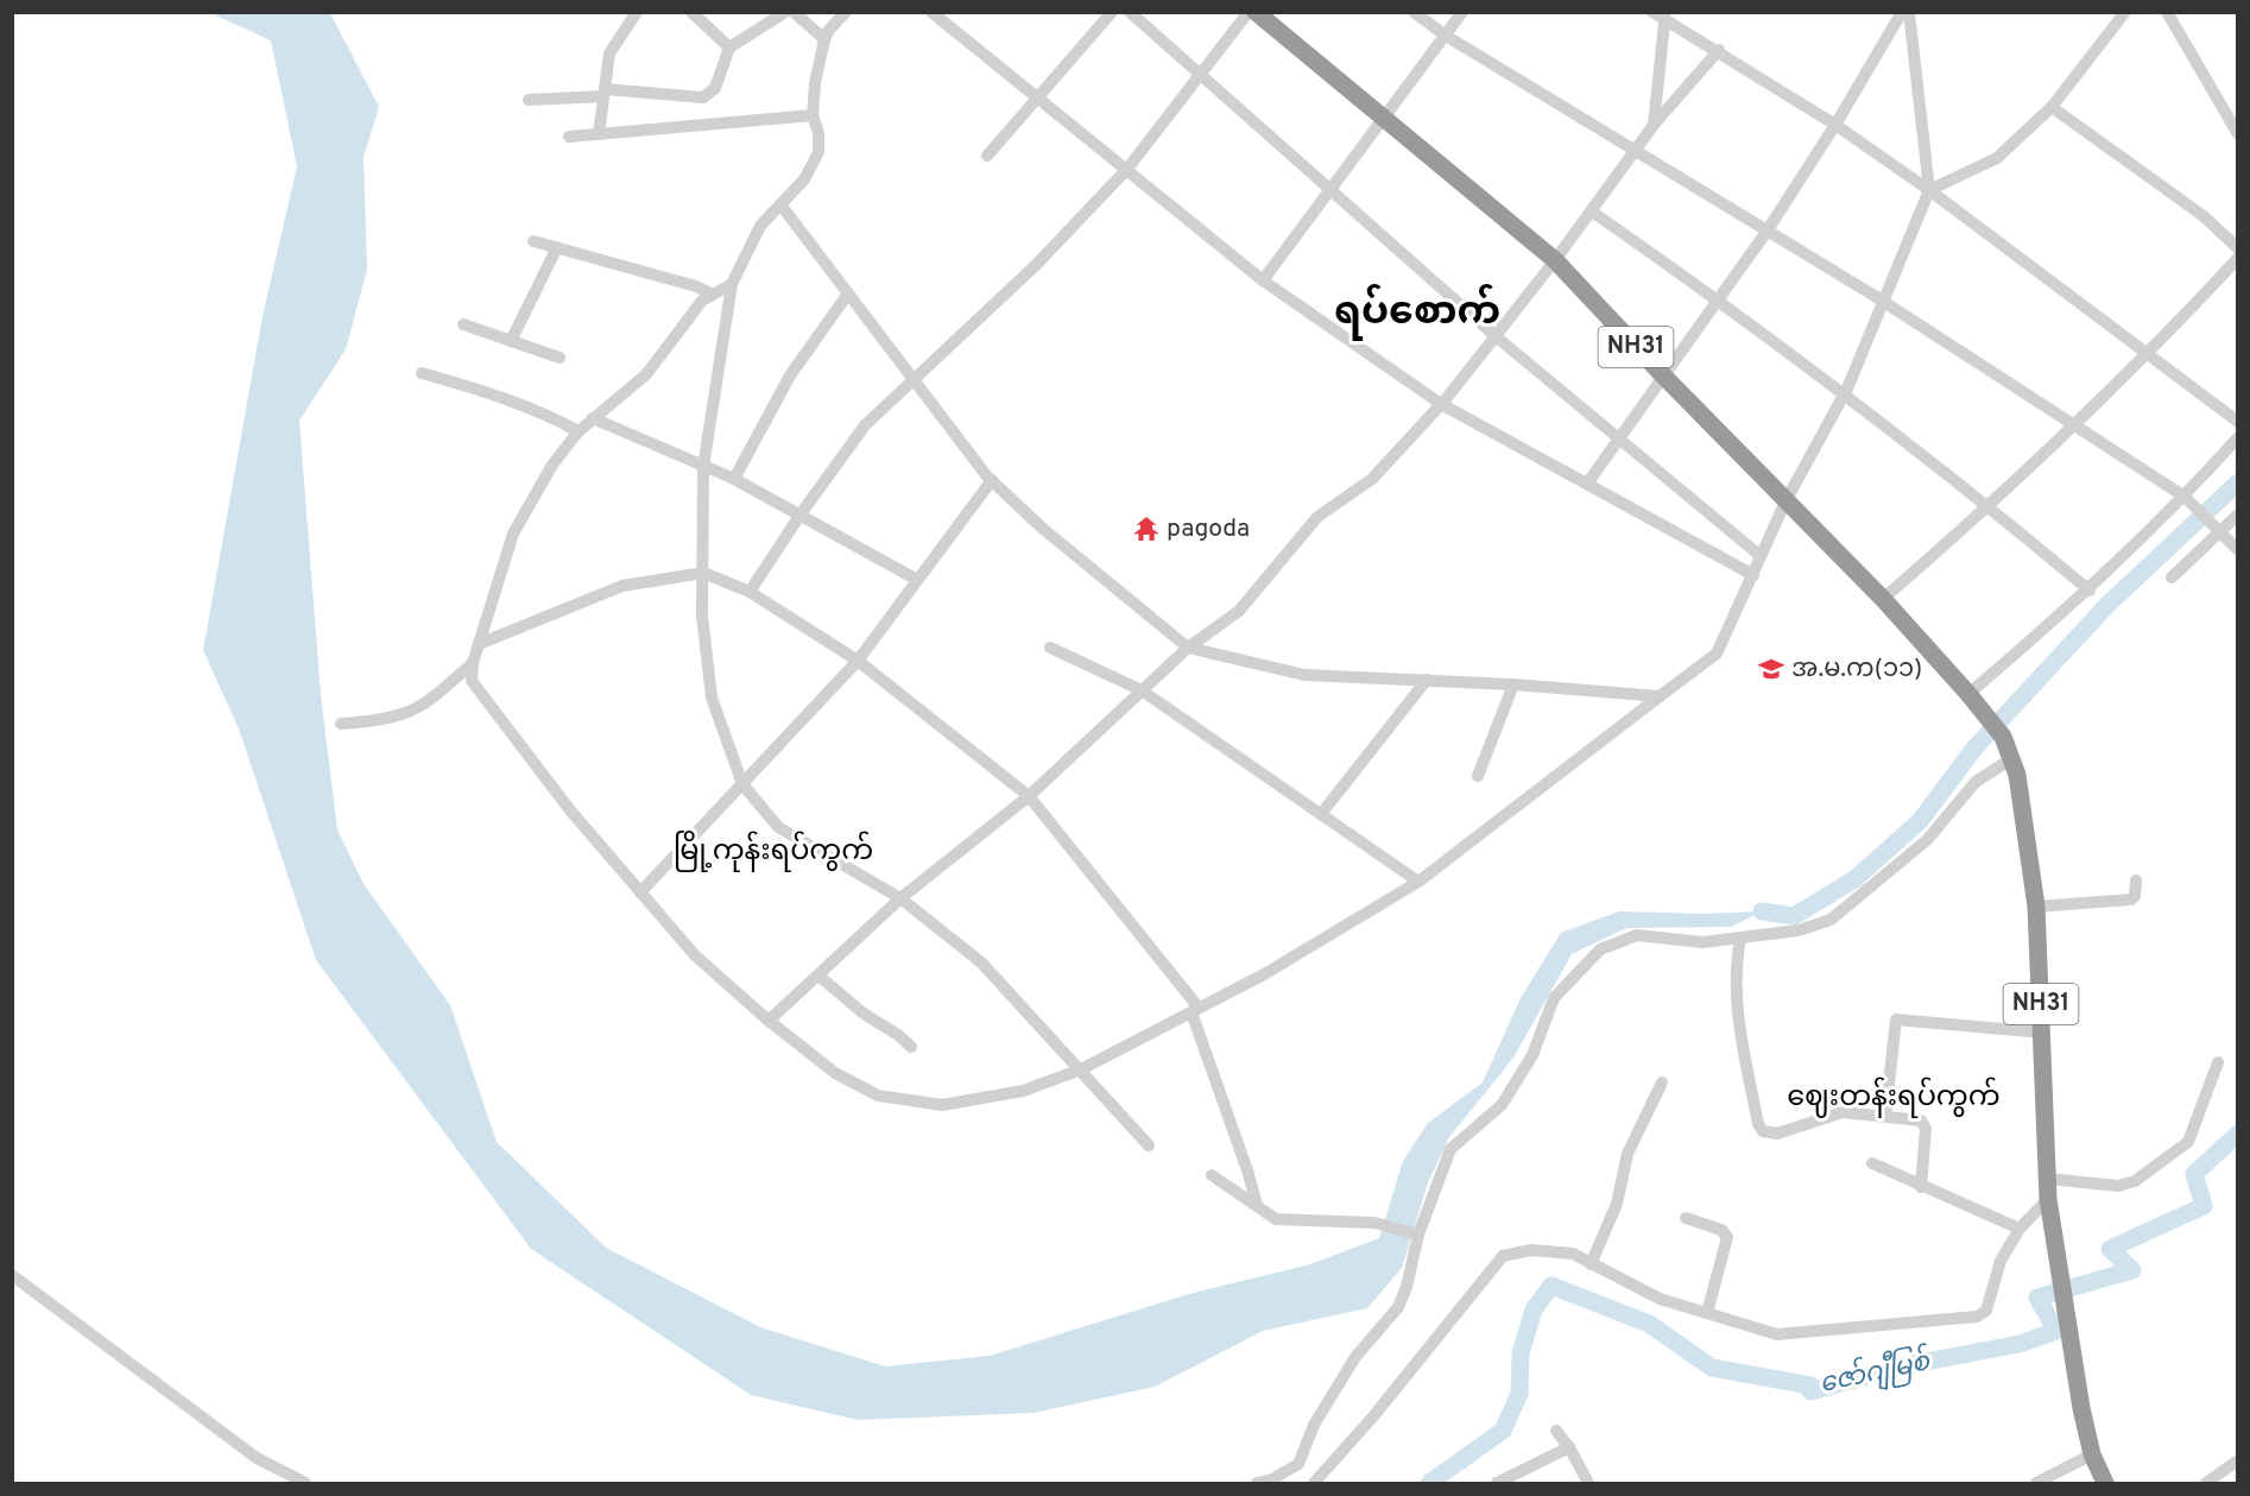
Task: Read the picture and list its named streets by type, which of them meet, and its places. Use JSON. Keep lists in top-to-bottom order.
{
  "streets": {
    "highway": ["NH31"]
  },
  "districts": ["ရပ်စောက်", "မြို့ကုန်းရပ်ကွက်", "ဈေးတန်းရပ်ကွက်"],
  "water": ["ဇော်ဂျီမြစ်"],
  "places": {
    "temple": ["pagoda"],
    "school or university": ["အ.မ.က(၁၁)"]
  }
}
